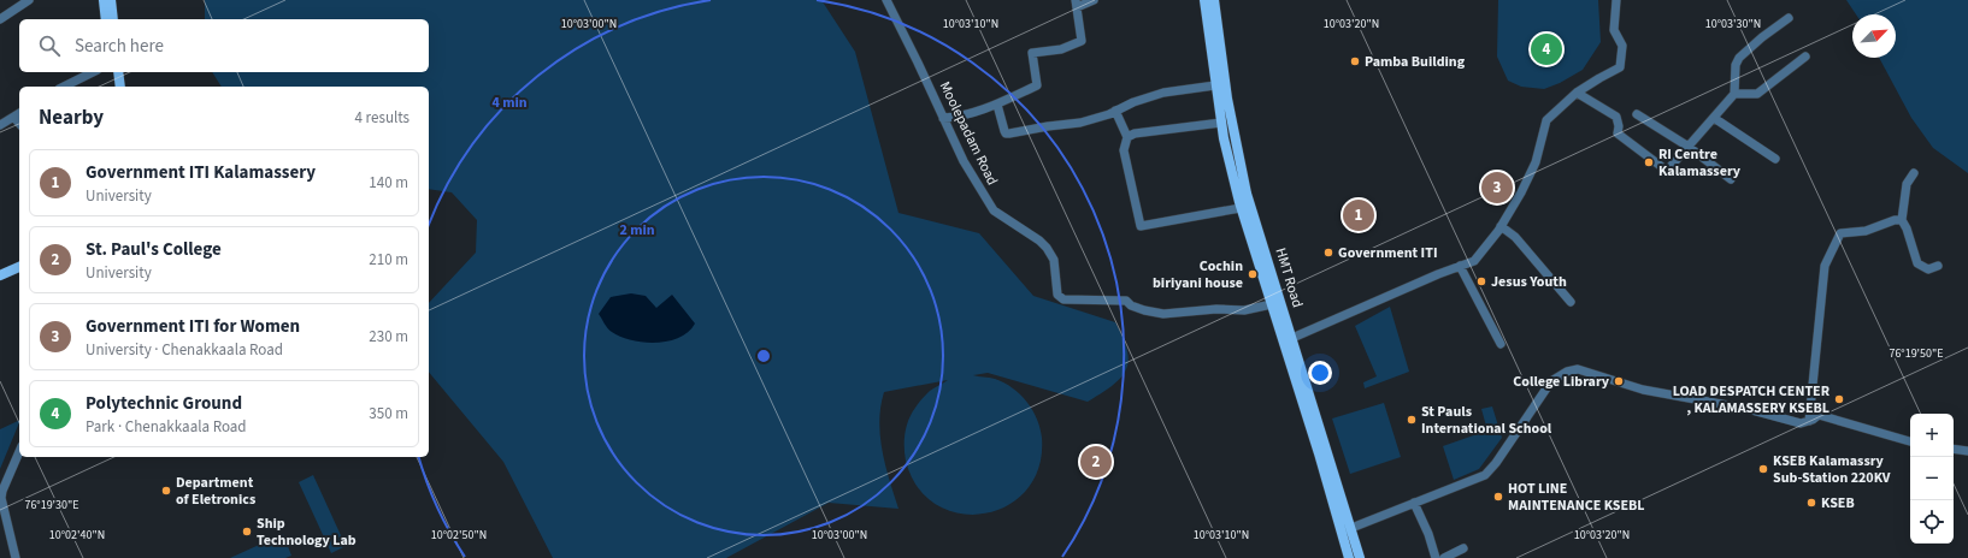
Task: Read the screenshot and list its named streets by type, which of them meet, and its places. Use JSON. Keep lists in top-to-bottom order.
{
  "streets": {
    "main road": ["HMT Road"],
    "street": ["Moolepadam Road"]
  },
  "crossings": [
    ["Moolepadam Road", "HMT Road"]
  ],
  "places": [
    "Pamba Building",
    "RI Centre Kalamassery",
    "Government ITI",
    "Cochin biriyani house",
    "Jesus Youth",
    "College Library",
    "LOAD DESPATCH CENTER , KALAMASSERY KSEBL",
    "St Pauls International School",
    "KSEB Kalamassry Sub-Station 220KV",
    "Department of Eletronics",
    "HOT LINE MAINTENANCE KSEBL",
    "KSEB",
    "Ship Technology Lab"
  ],
  "north": "top right",
  "page": {
    "search": "Search here",
    "pins": [
      "4",
      "3",
      "1",
      "2"
    ],
    "heading": ["Nearby", "4 results"],
    "list": [
      {
        "mark": "1",
        "name": "Government ITI Kalamassery",
        "note": "University",
        "value": "140 m"
      },
      {
        "mark": "2",
        "name": "St. Paul's College",
        "note": "University",
        "value": "210 m"
      },
      {
        "mark": "3",
        "name": "Government ITI for Women",
        "note": "University · Chenakkaala Road",
        "value": "230 m"
      },
      {
        "mark": "4",
        "name": "Polytechnic Ground",
        "note": "Park · Chenakkaala Road",
        "value": "350 m"
      }
    ],
    "map_buttons": ["+", "−"]
  },
  "coordinates": [
    "10°03'00\"N",
    "10°03'10\"N",
    "10°03'20\"N",
    "10°03'30\"N",
    "76°19'50\"E",
    "76°19'30\"E",
    "10°02'40\"N",
    "10°02'50\"N"
  ],
  "rings": ["4 min", "2 min"]
}
